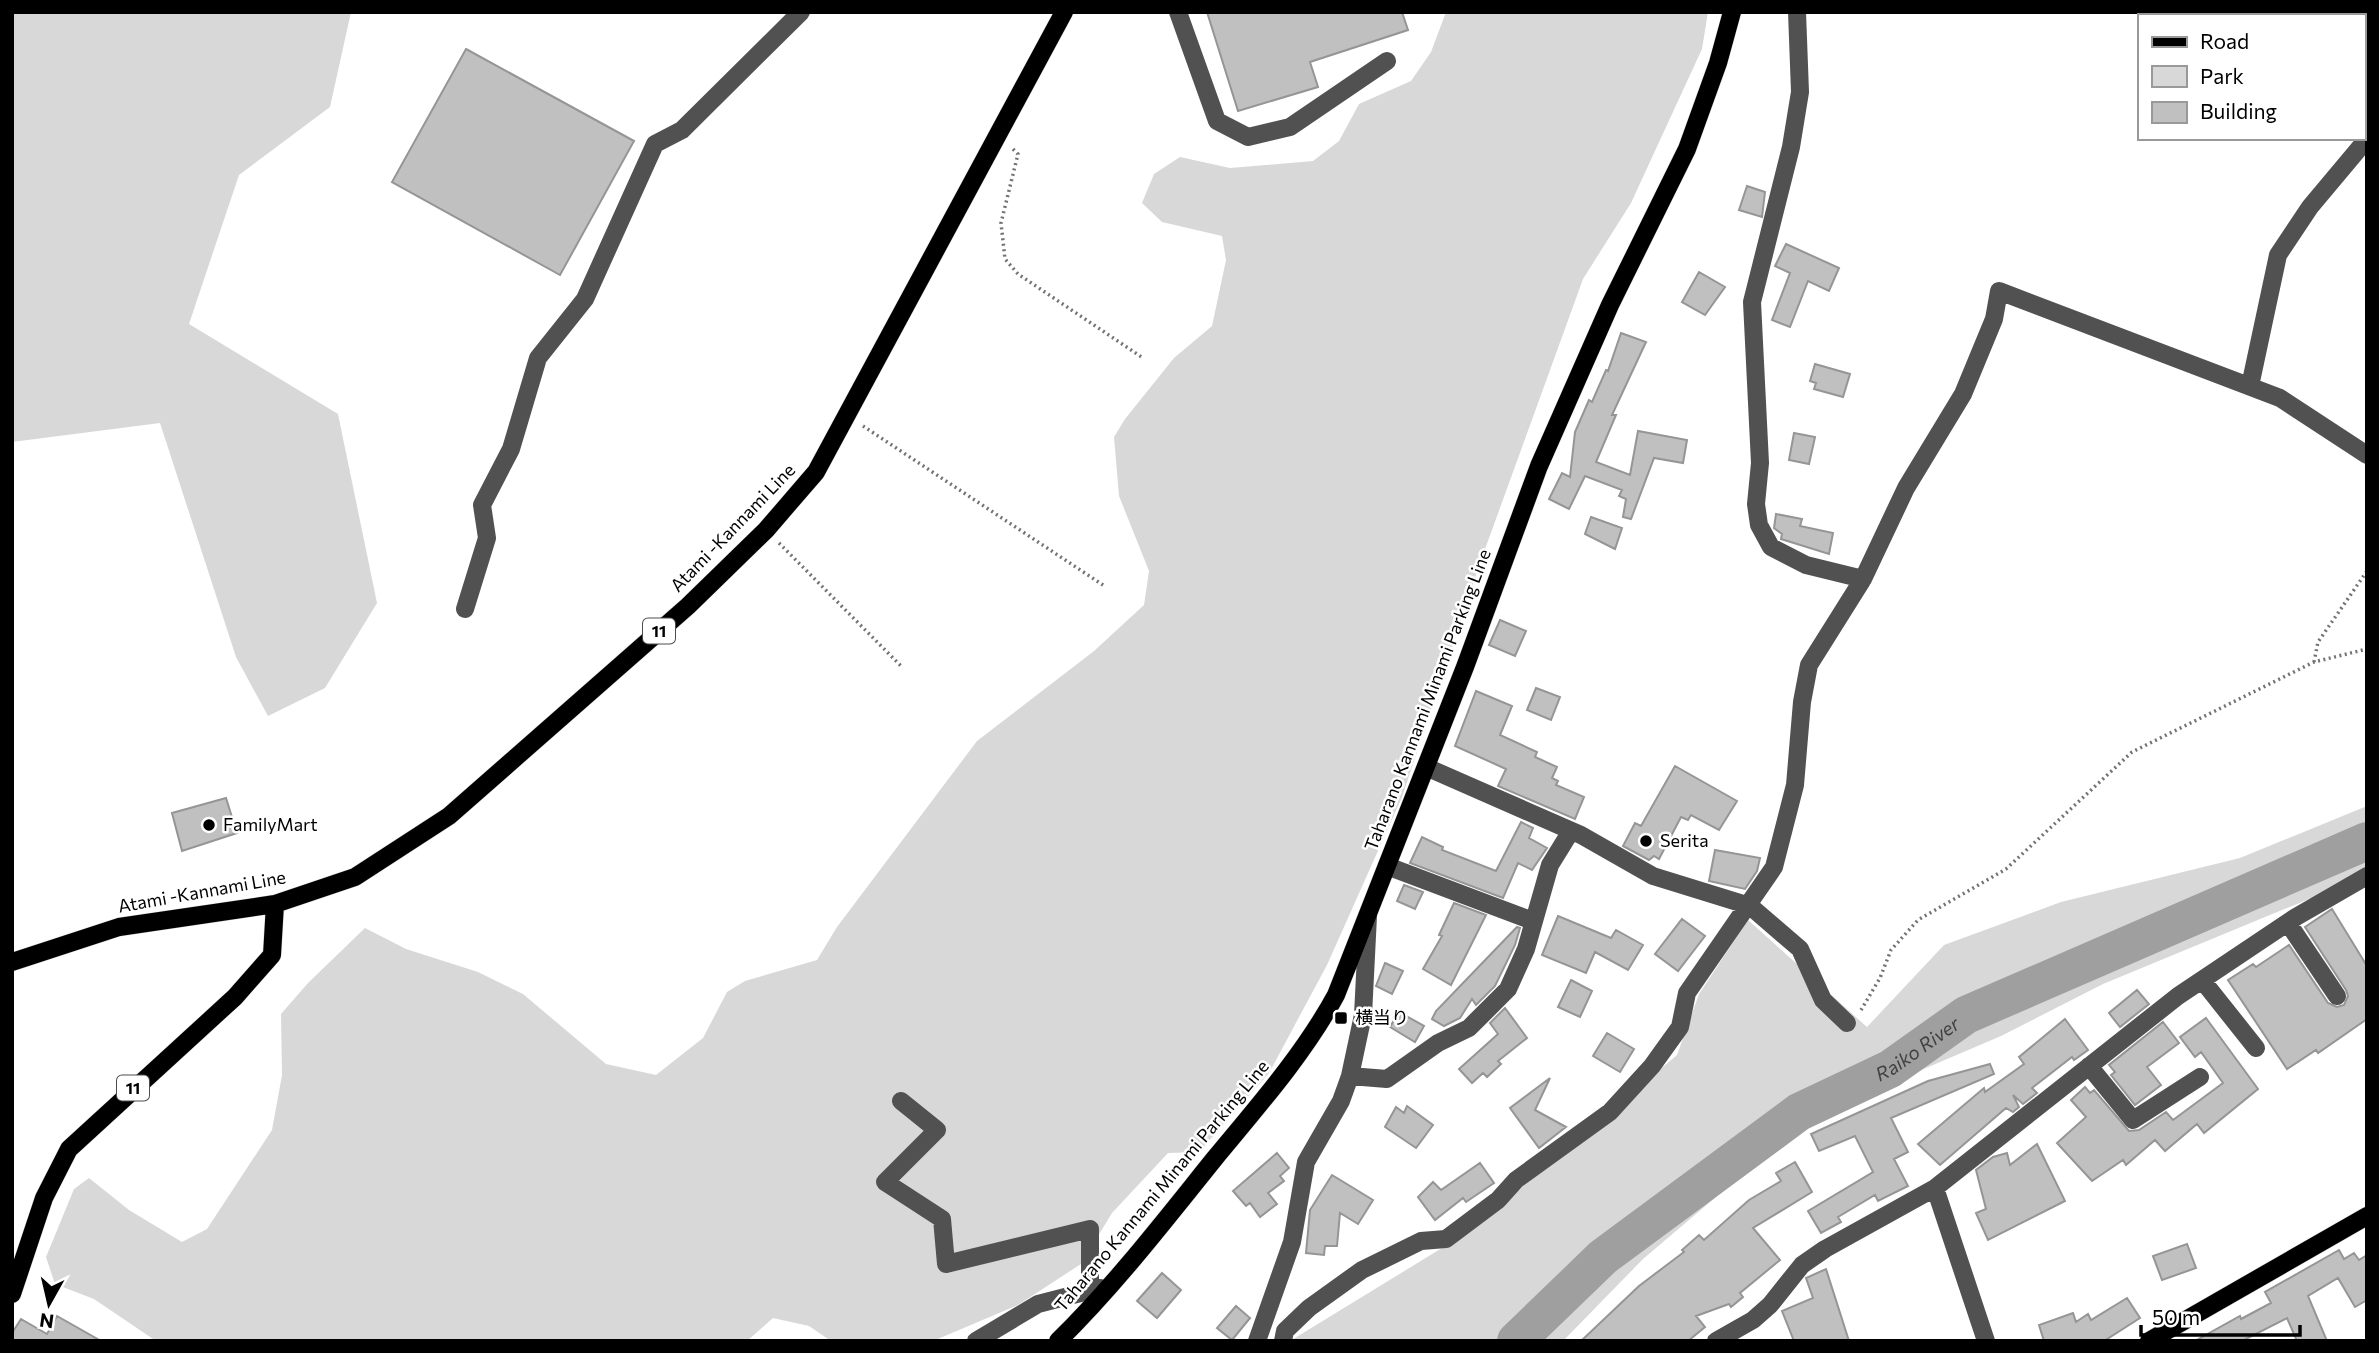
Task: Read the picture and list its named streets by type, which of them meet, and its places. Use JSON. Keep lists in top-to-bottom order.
{
  "streets": {
    "main road": ["Atami -Kannami Line", "11", "Taharano Kannami Minami Parking Line"]
  },
  "crossings": [
    ["Atami -Kannami Line", "11"]
  ],
  "water": ["Raiko River"],
  "places": {
    "other": ["FamilyMart", "Serita"],
    "transit": ["横当り"]
  },
  "legend": ["Road", "Park", "Building"],
  "scale_bar": "50 m",
  "north": "bottom"
}
